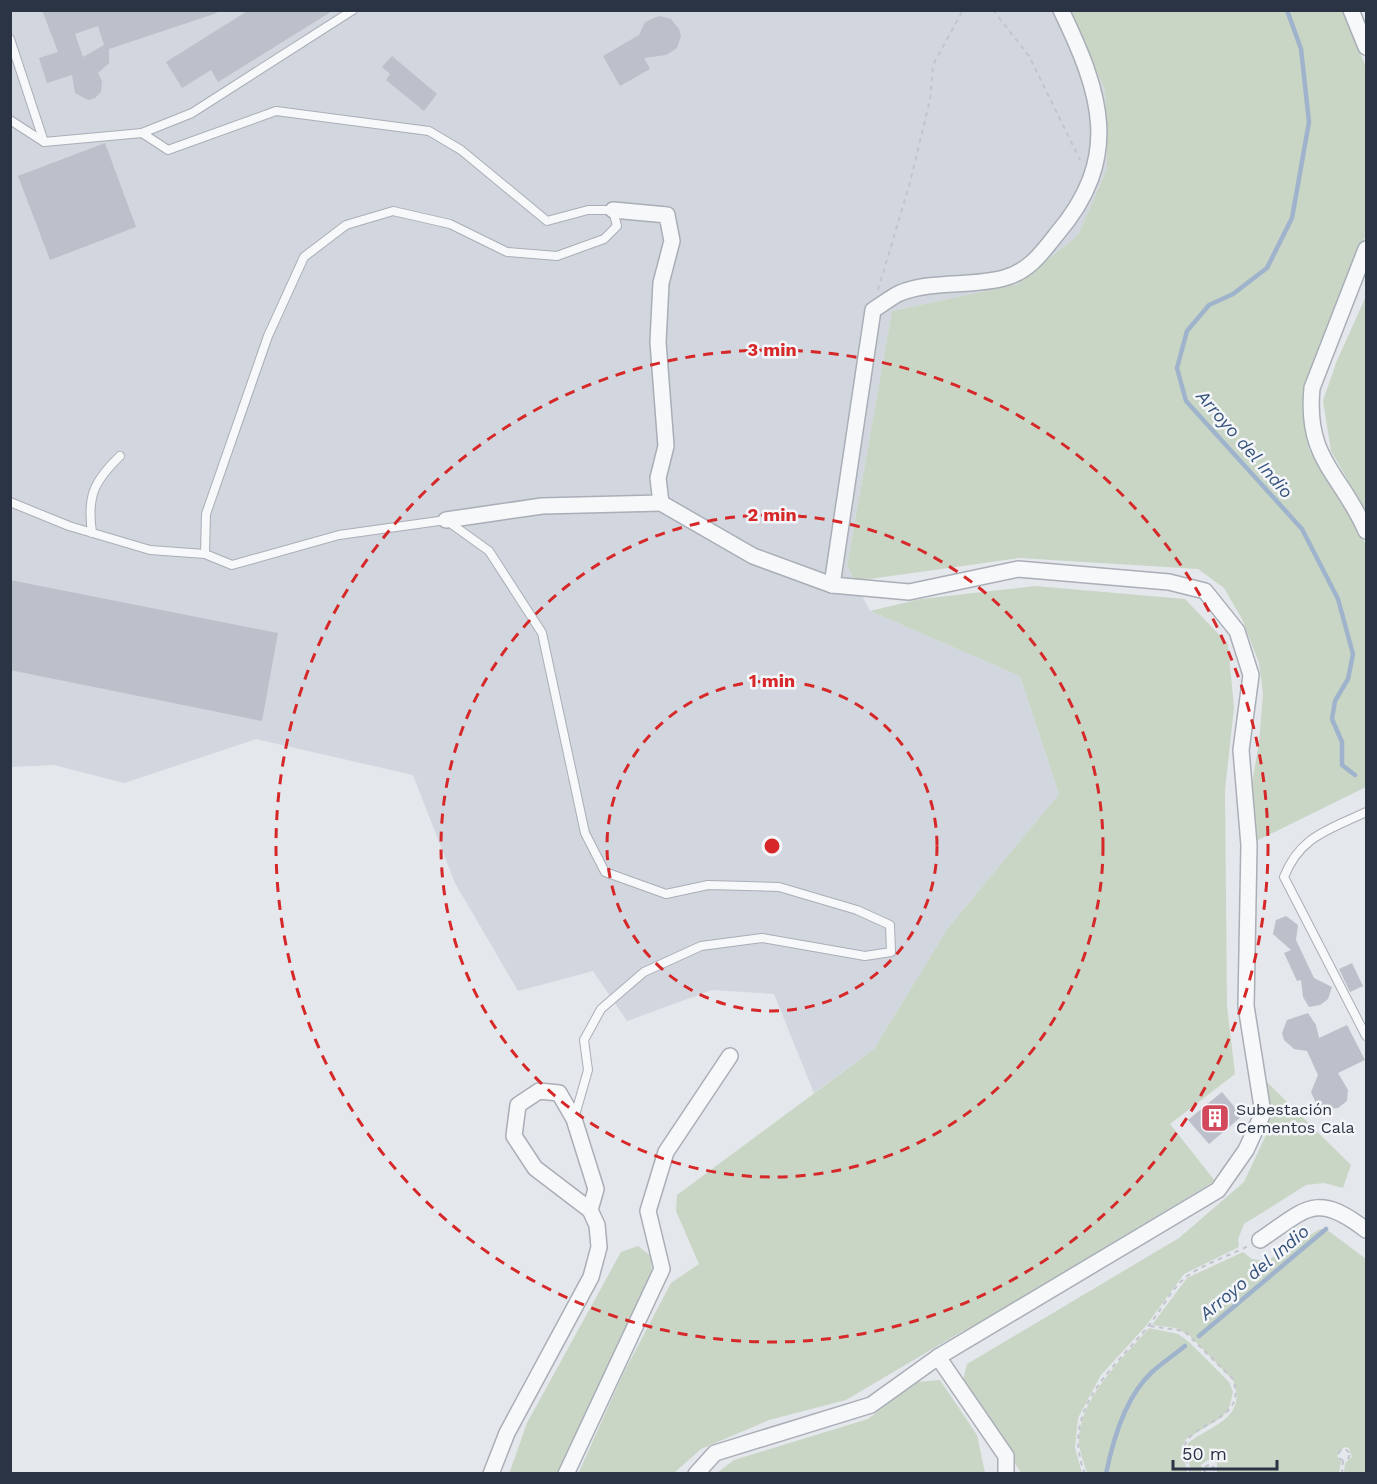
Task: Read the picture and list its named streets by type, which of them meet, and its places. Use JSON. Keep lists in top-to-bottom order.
{
  "water": ["Arroyo del Indio"],
  "places": {
    "building": ["Subestación Cementos Cala"]
  },
  "scale_bar": "50 m",
  "rings": ["3 min", "2 min", "1 min"]
}
